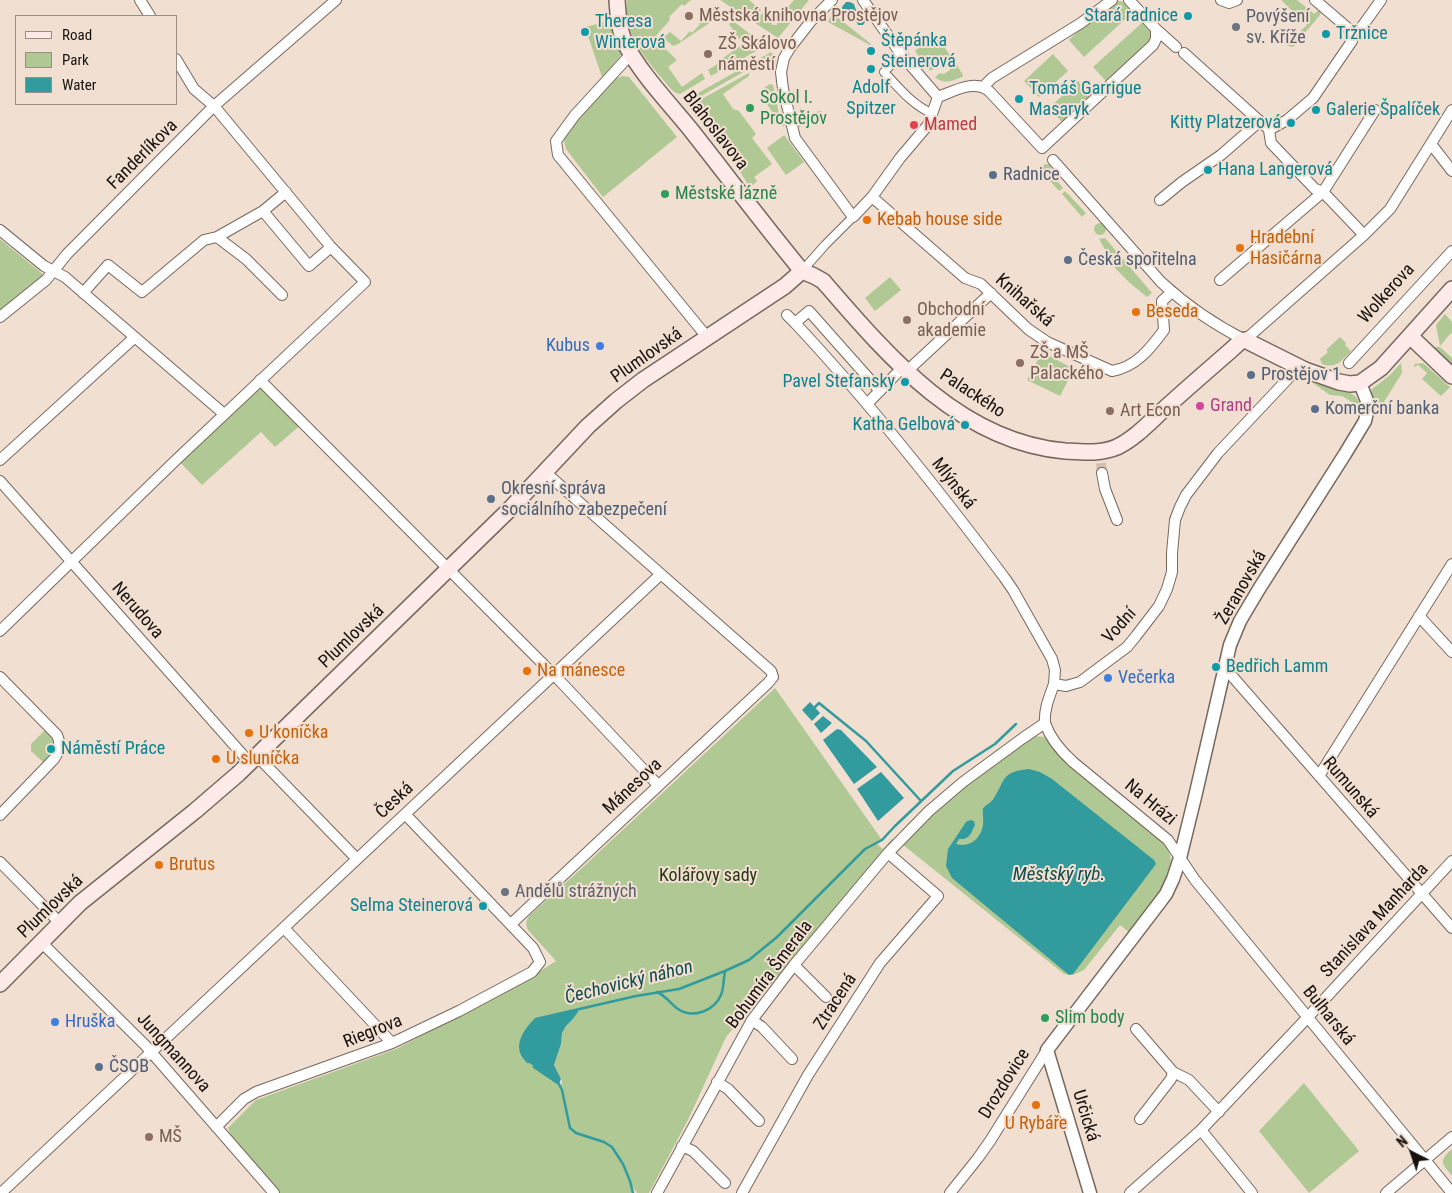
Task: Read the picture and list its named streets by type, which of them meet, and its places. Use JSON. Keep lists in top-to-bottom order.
{
  "streets": {
    "main road": ["Blahoslavova", "Plumlovská", "Palackého"],
    "street": [
      "Fanderlíkova",
      "Wolkerova",
      "Knihařská",
      "Mlýnská",
      "Žeranovská",
      "Nerudova",
      "Vodní",
      "Mánesova",
      "Rumunská",
      "Česká",
      "Na Hrázi",
      "Stanislava Manharda",
      "Bohumíra Šmerala",
      "Ztracená",
      "Bulharská",
      "Riegrova",
      "Jungmannova",
      "Drozdovice",
      "Určická"
    ]
  },
  "crossings": [
    ["Blahoslavova", "Plumlovská"],
    ["Blahoslavova", "Palackého"],
    ["Plumlovská", "Palackého"],
    ["Plumlovská", "Nerudova"],
    ["Plumlovská", "Jungmannova"],
    ["Mlýnská", "Vodní"],
    ["Žeranovská", "Rumunská"],
    ["Žeranovská", "Na Hrázi"],
    ["Žeranovská", "Bulharská"],
    ["Žeranovská", "Drozdovice"],
    ["Nerudova", "Česká"],
    ["Mánesova", "Česká"],
    ["Mánesova", "Riegrova"],
    ["Rumunská", "Stanislava Manharda"],
    ["Česká", "Jungmannova"],
    ["Na Hrázi", "Bohumíra Šmerala"],
    ["Na Hrázi", "Bulharská"],
    ["Na Hrázi", "Drozdovice"],
    ["Stanislava Manharda", "Bulharská"],
    ["Bohumíra Šmerala", "Ztracená"],
    ["Bulharská", "Drozdovice"],
    ["Riegrova", "Jungmannova"],
    ["Drozdovice", "Určická"]
  ],
  "water": ["Městský ryb.", "Čechovický náhon"],
  "parks": ["Kolářovy sady"],
  "places": [
    "Městská knihovna Prostějov",
    "Stará radnice",
    "Povýšení sv. Kříže",
    "Theresa Winterová",
    "Tržnice",
    "Štěpánka Steinerová",
    "ZŠ Skálovo náměstí",
    "Adolf Spitzer",
    "Tomáš Garrigue Masaryk",
    "Sokol I. Prostějov",
    "Galerie Špalíček",
    "Kitty Platzerová",
    "Mamed",
    "Hana Langerová",
    "Radnice",
    "Městské lázně",
    "Kebab house side",
    "Hradební Hasičárna",
    "Česká spořitelna",
    "Beseda",
    "Obchodní akademie",
    "Kubus",
    "ZŠ a MŠ Palackého",
    "Prostějov 1",
    "Pavel Stefansky",
    "Grand",
    "Komerční banka",
    "Art Econ",
    "Katha Gelbová",
    "Okresní správa sociálního zabezpečení",
    "Bedřich Lamm",
    "Na mánesce",
    "Večerka",
    "U koníčka",
    "Náměstí Práce",
    "U sluníčka",
    "Brutus",
    "Andělů strážných",
    "Selma Steinerová",
    "Slim body",
    "Hruška",
    "ČSOB",
    "U Rybáře",
    "MŠ"
  ],
  "legend": ["Road", "Park", "Water"],
  "north": "top left"
}
